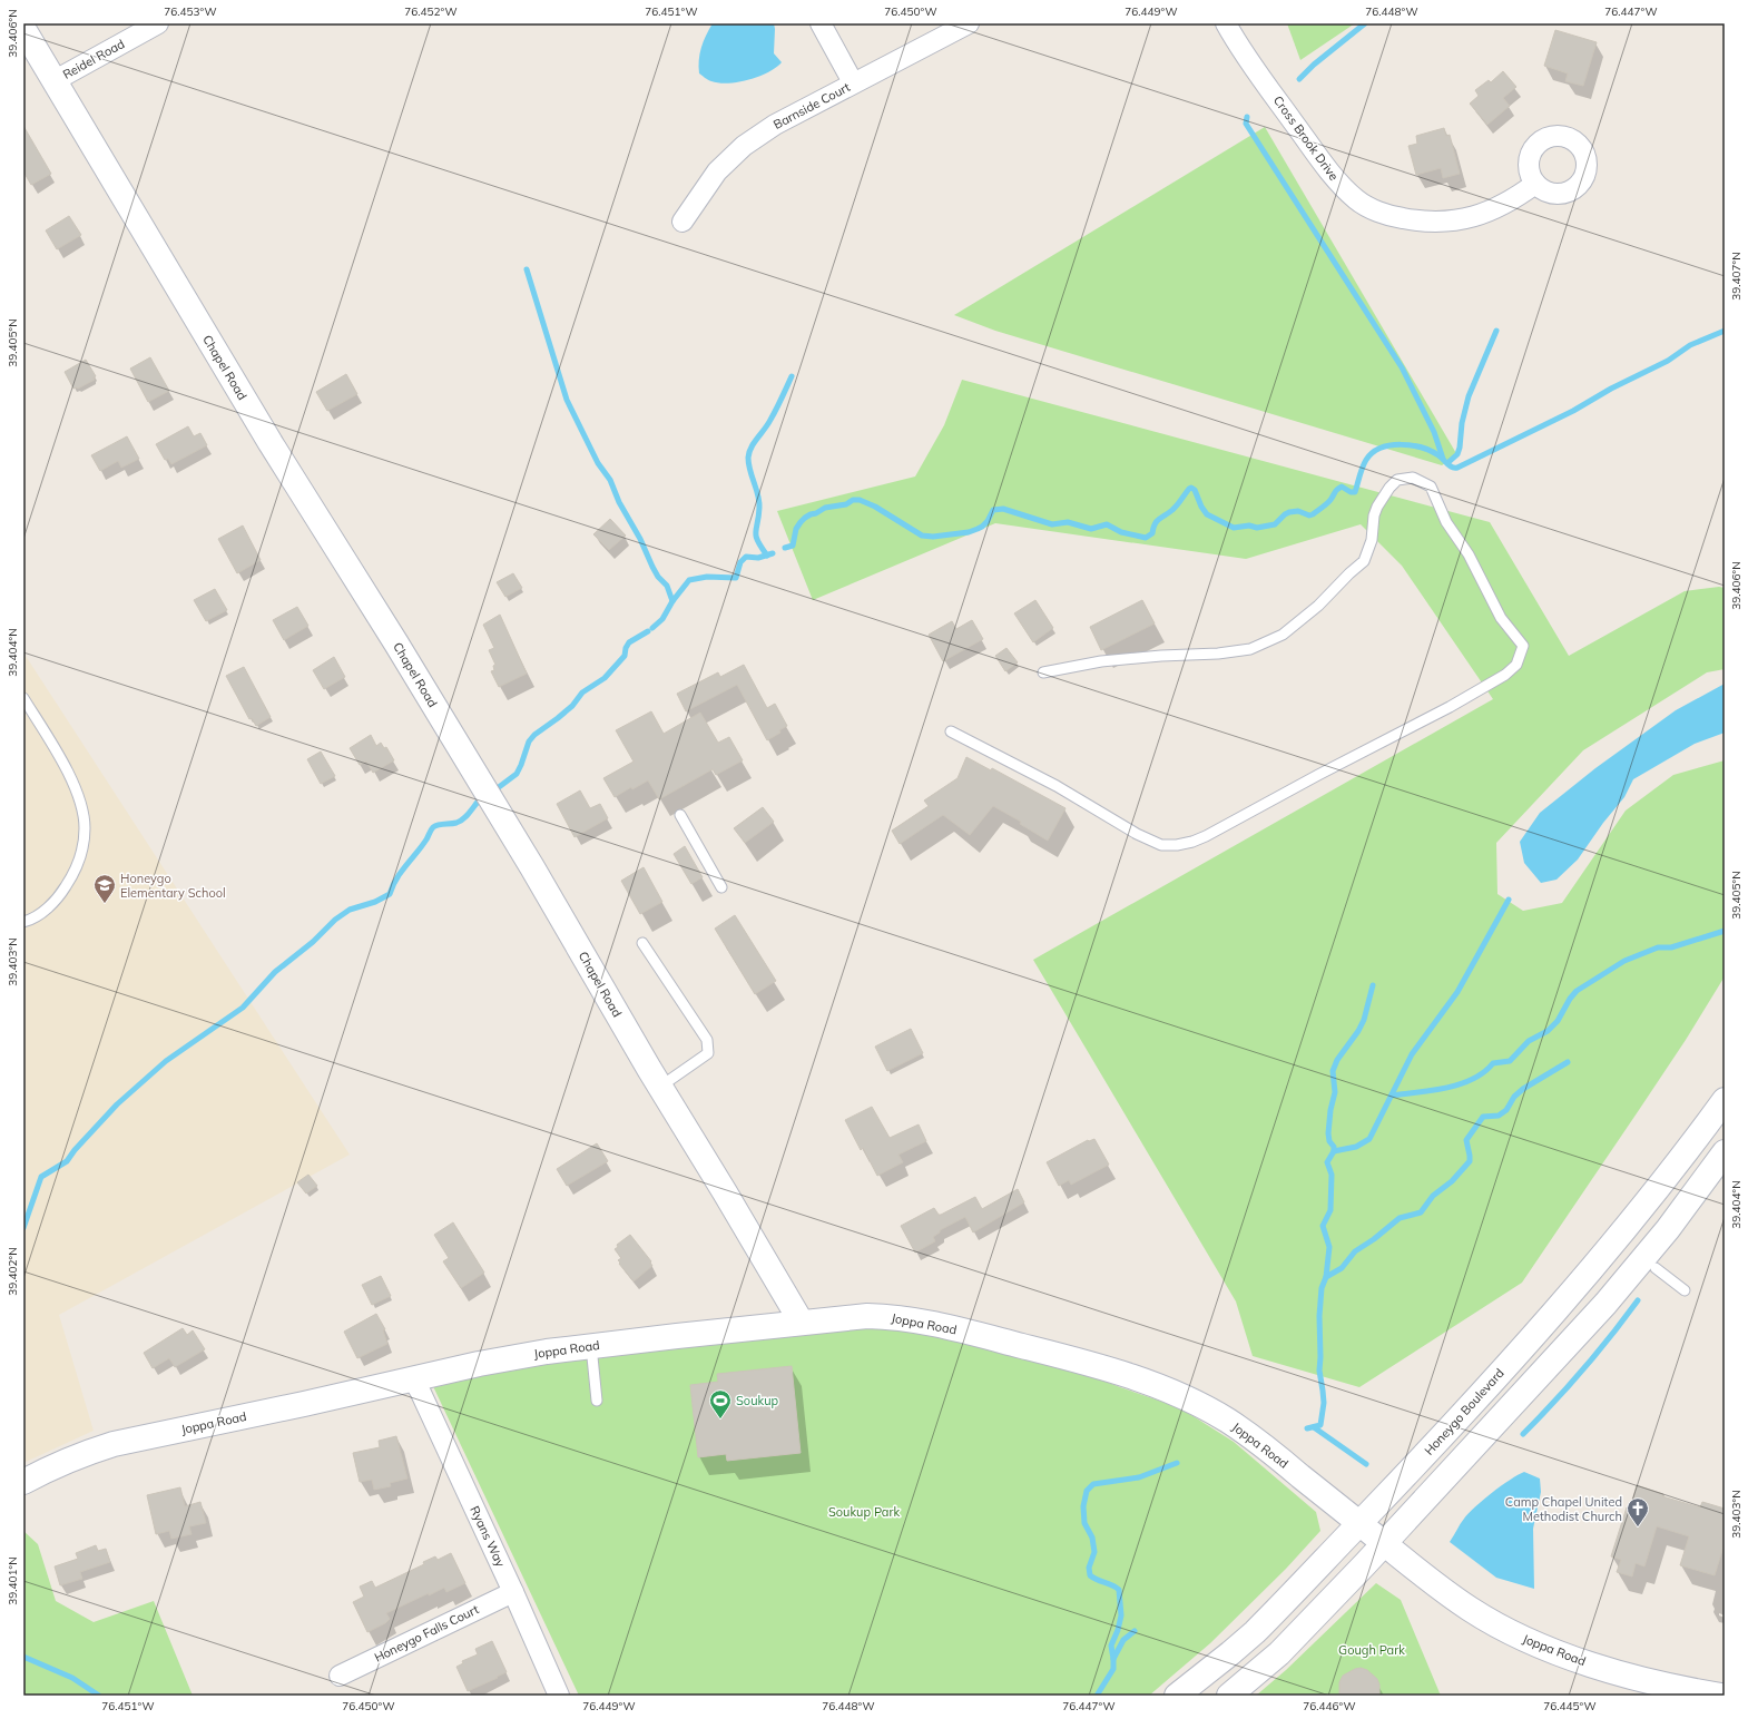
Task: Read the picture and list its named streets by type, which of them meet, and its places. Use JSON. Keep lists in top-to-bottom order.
{
  "streets": {
    "street": [
      "Reidel Road",
      "Barnside Court",
      "Cross Brook Drive",
      "Chapel Road",
      "Joppa Road",
      "Honeygo Boulevard",
      "Ryans Way",
      "Honeygo Falls Court"
    ]
  },
  "crossings": [
    ["Reidel Road", "Chapel Road"],
    ["Chapel Road", "Joppa Road"],
    ["Joppa Road", "Honeygo Boulevard"],
    ["Joppa Road", "Ryans Way"],
    ["Ryans Way", "Honeygo Falls Court"]
  ],
  "parks": ["Soukup Park", "Gough Park"],
  "places": {
    "school or university": ["Honeygo Elementary School"],
    "sports": ["Soukup"],
    "church": ["Camp Chapel United Methodist Church"]
  },
  "coordinates": [
    "76.453°W",
    "76.452°W",
    "76.451°W",
    "76.450°W",
    "76.449°W",
    "76.448°W",
    "76.447°W",
    "39.406°N",
    "39.407°N",
    "39.405°N",
    "39.404°N",
    "39.403°N",
    "39.402°N",
    "39.401°N",
    "76.446°W",
    "76.445°W"
  ]
}
